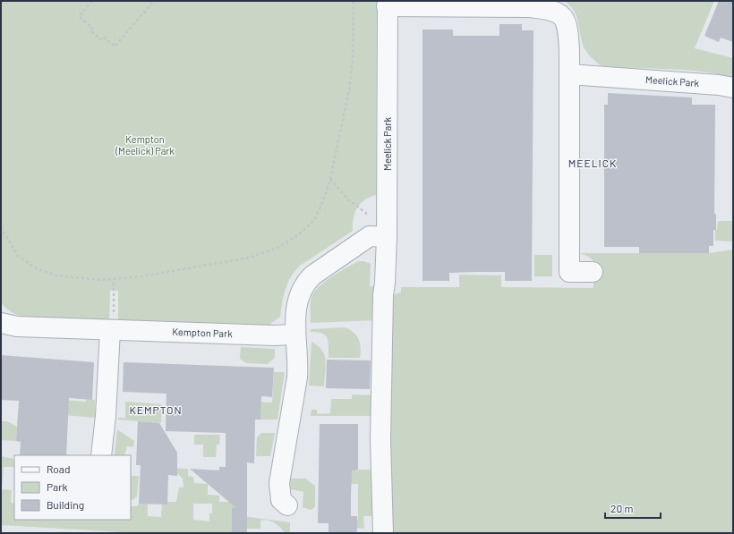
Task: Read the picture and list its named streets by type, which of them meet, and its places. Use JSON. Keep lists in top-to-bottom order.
{
  "streets": {
    "street": ["Meelick Park", "Kempton Park"]
  },
  "districts": ["MEELICK", "KEMPTON"],
  "parks": ["Kempton (Meelick) Park"],
  "legend": ["Road", "Park", "Building"],
  "scale_bar": "20 m"
}
